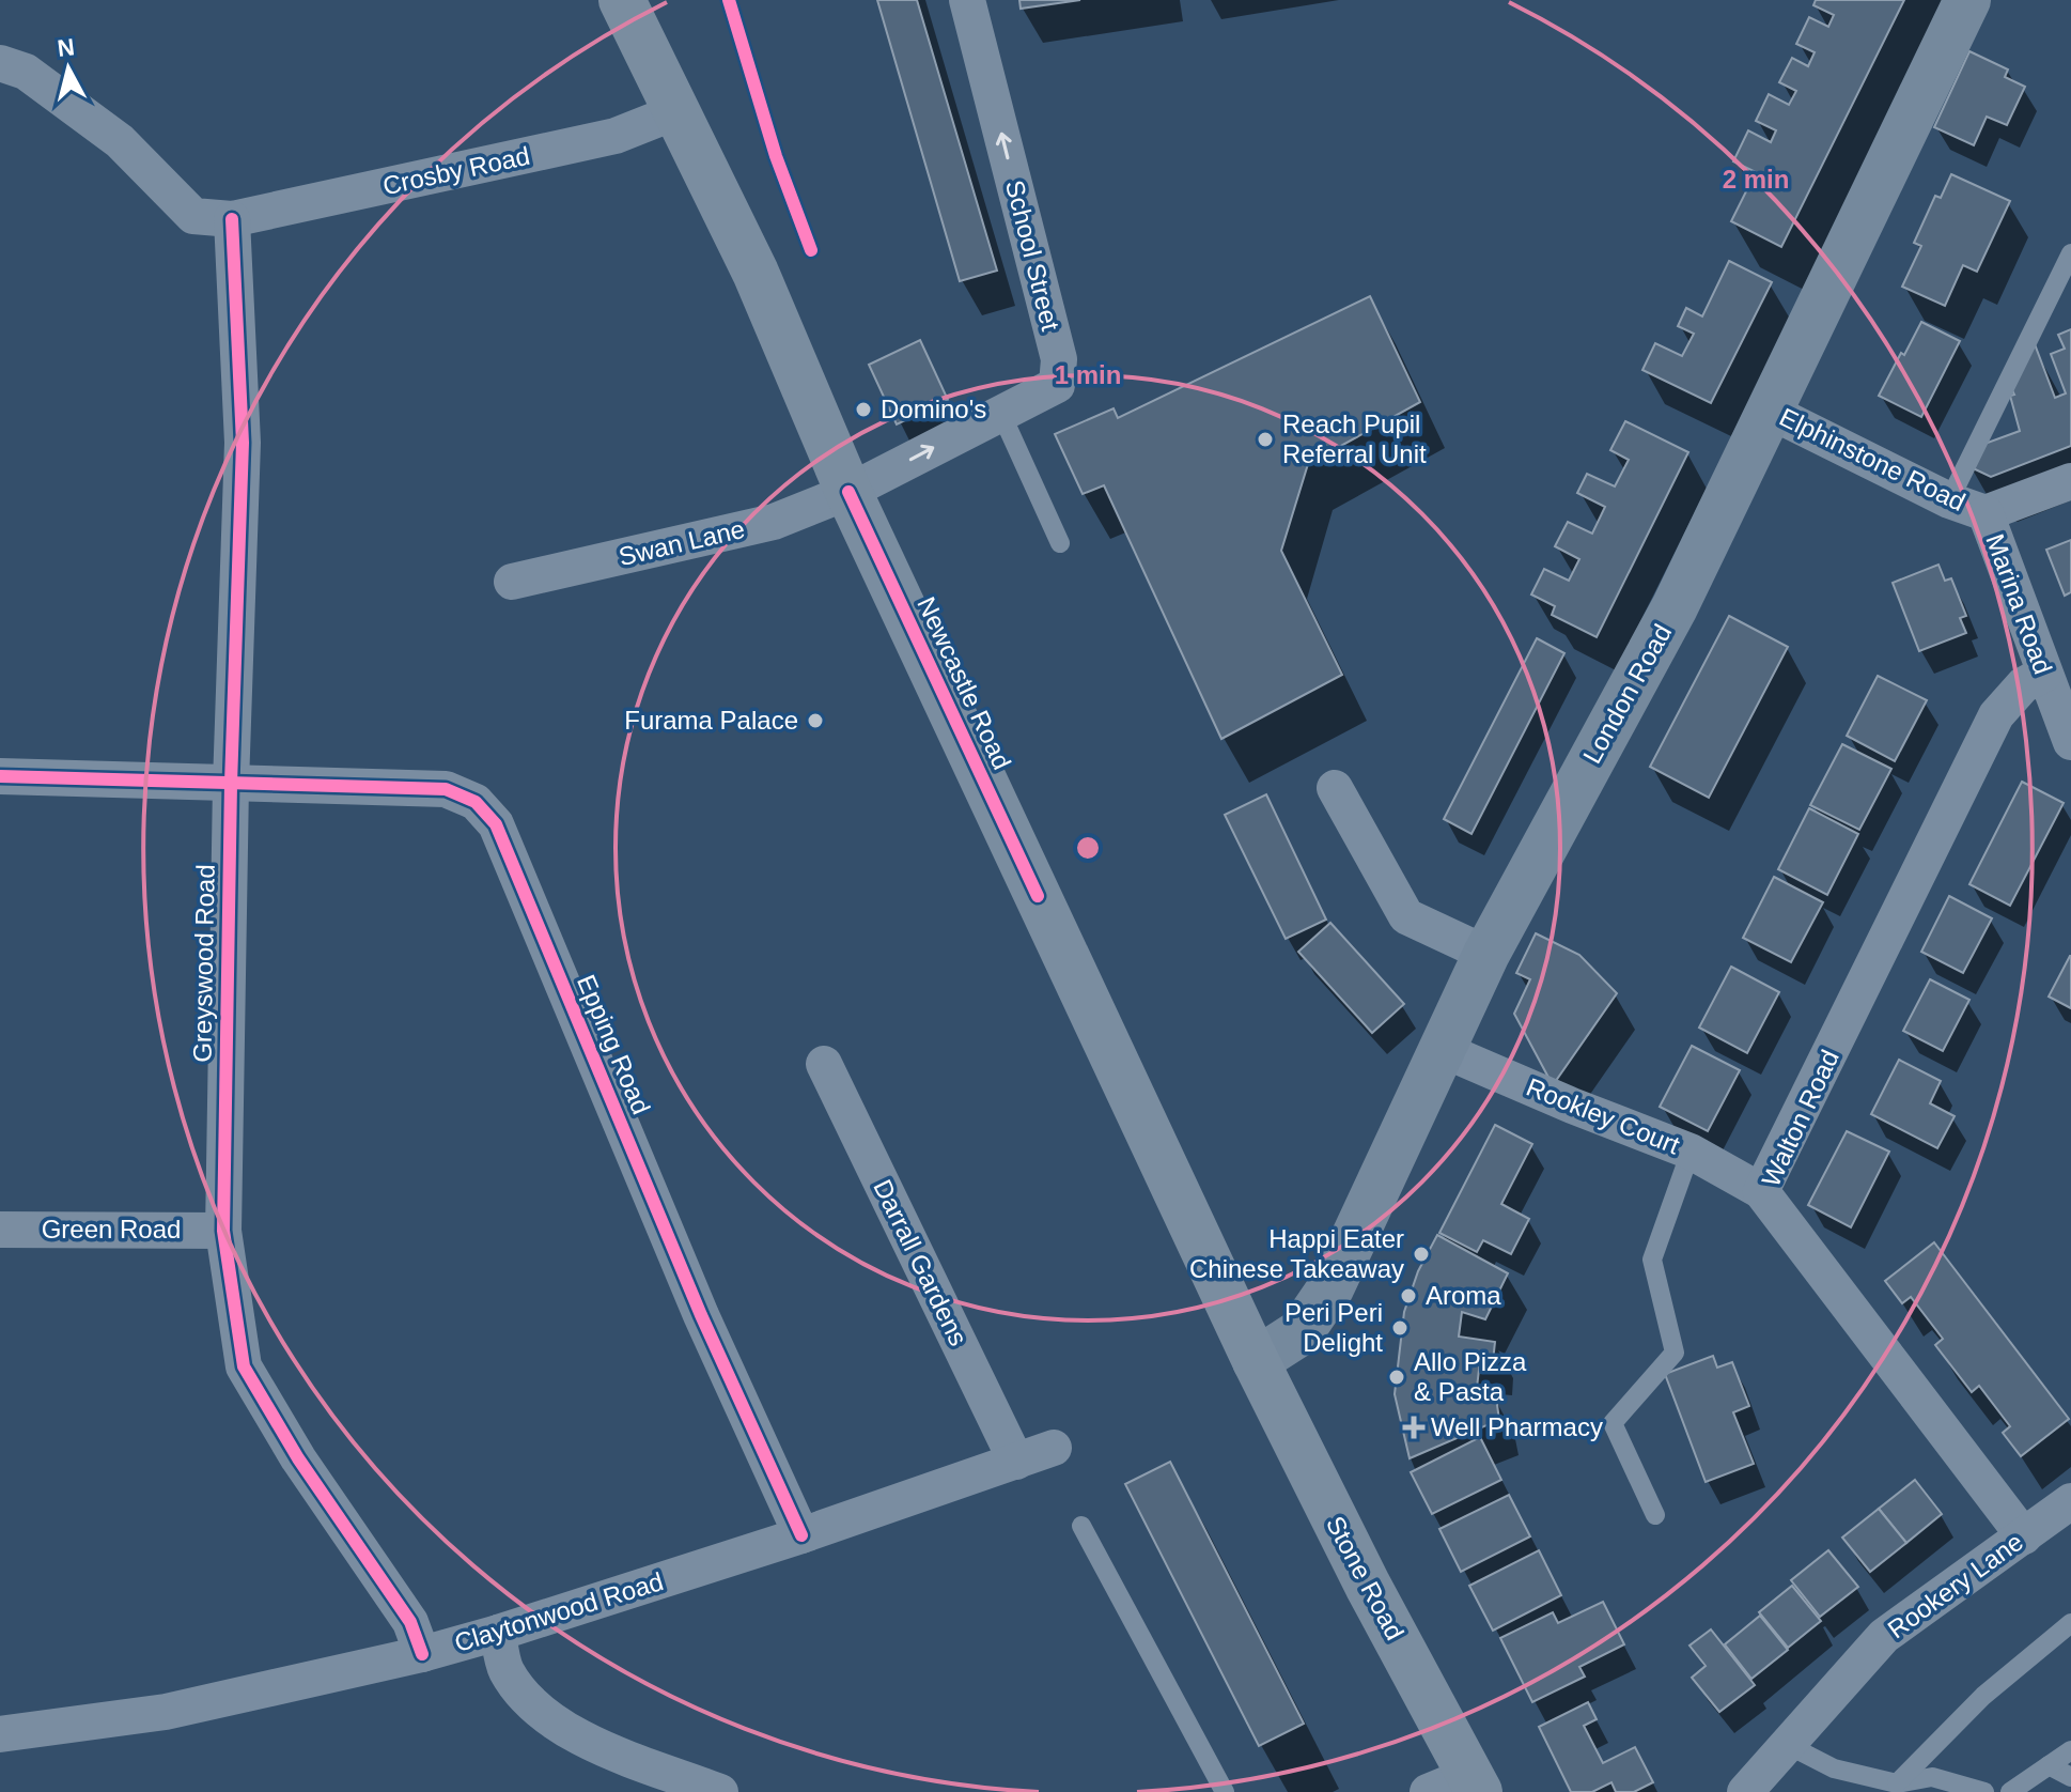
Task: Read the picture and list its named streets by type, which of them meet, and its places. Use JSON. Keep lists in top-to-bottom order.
{
  "streets": {
    "highway": ["Newcastle Road", "Stone Road"],
    "main road": ["London Road"],
    "street": [
      "Crosby Road",
      "School Street",
      "Elphinstone Road",
      "Swan Lane",
      "Marina Road",
      "Greyswood Road",
      "Epping Road",
      "Rookley Court",
      "Walton Road",
      "Green Road",
      "Darrall Gardens",
      "Rookery Lane",
      "Claytonwood Road"
    ]
  },
  "crossings": [
    ["Crosby Road", "Newcastle Road"],
    ["Crosby Road", "Greyswood Road"],
    ["School Street", "Swan Lane"],
    ["School Street", "Newcastle Road"],
    ["Elphinstone Road", "Marina Road"],
    ["Elphinstone Road", "London Road"],
    ["Swan Lane", "Newcastle Road"],
    ["Marina Road", "Walton Road"],
    ["Newcastle Road", "London Road"],
    ["Newcastle Road", "Stone Road"],
    ["London Road", "Rookley Court"],
    ["London Road", "Stone Road"],
    ["Greyswood Road", "Epping Road"],
    ["Greyswood Road", "Green Road"],
    ["Greyswood Road", "Claytonwood Road"],
    ["Epping Road", "Claytonwood Road"],
    ["Rookley Court", "Walton Road"],
    ["Walton Road", "Rookery Lane"],
    ["Darrall Gardens", "Claytonwood Road"]
  ],
  "one_way": ["School Street"],
  "places": {
    "other": [
      "Domino's",
      "Reach Pupil Referral Unit",
      "Furama Palace",
      "Happi Eater Chinese Takeaway",
      "Aroma",
      "Peri Peri Delight",
      "Allo Pizza & Pasta"
    ],
    "health": ["Well Pharmacy"]
  },
  "north": "top",
  "rings": ["2 min", "1 min"]
}
